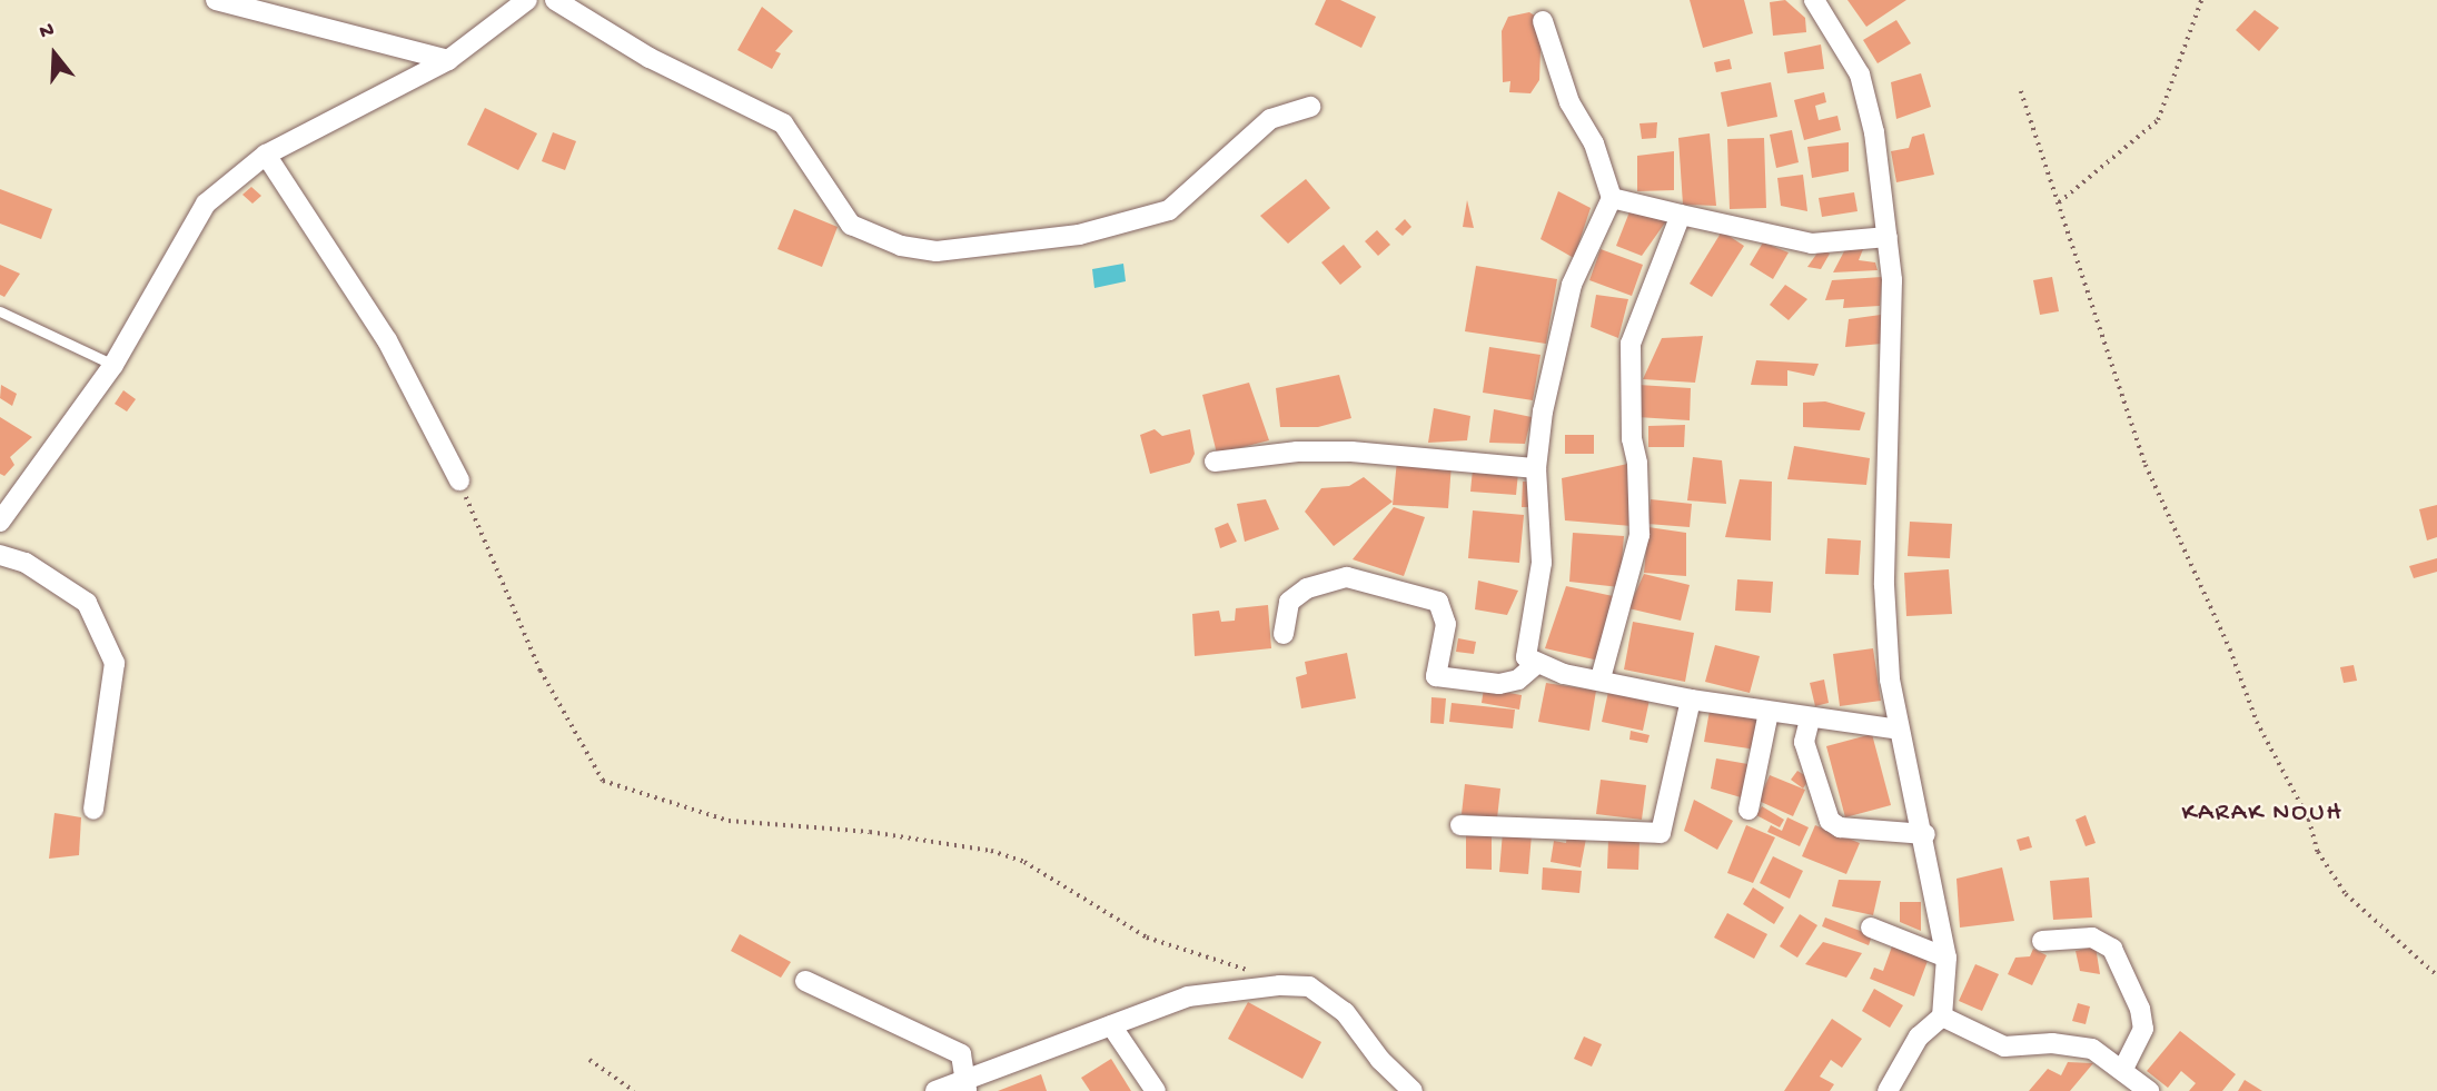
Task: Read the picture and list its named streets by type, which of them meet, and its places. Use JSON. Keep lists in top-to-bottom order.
{
  "districts": ["KARAK NOUH"],
  "north": "top"
}
